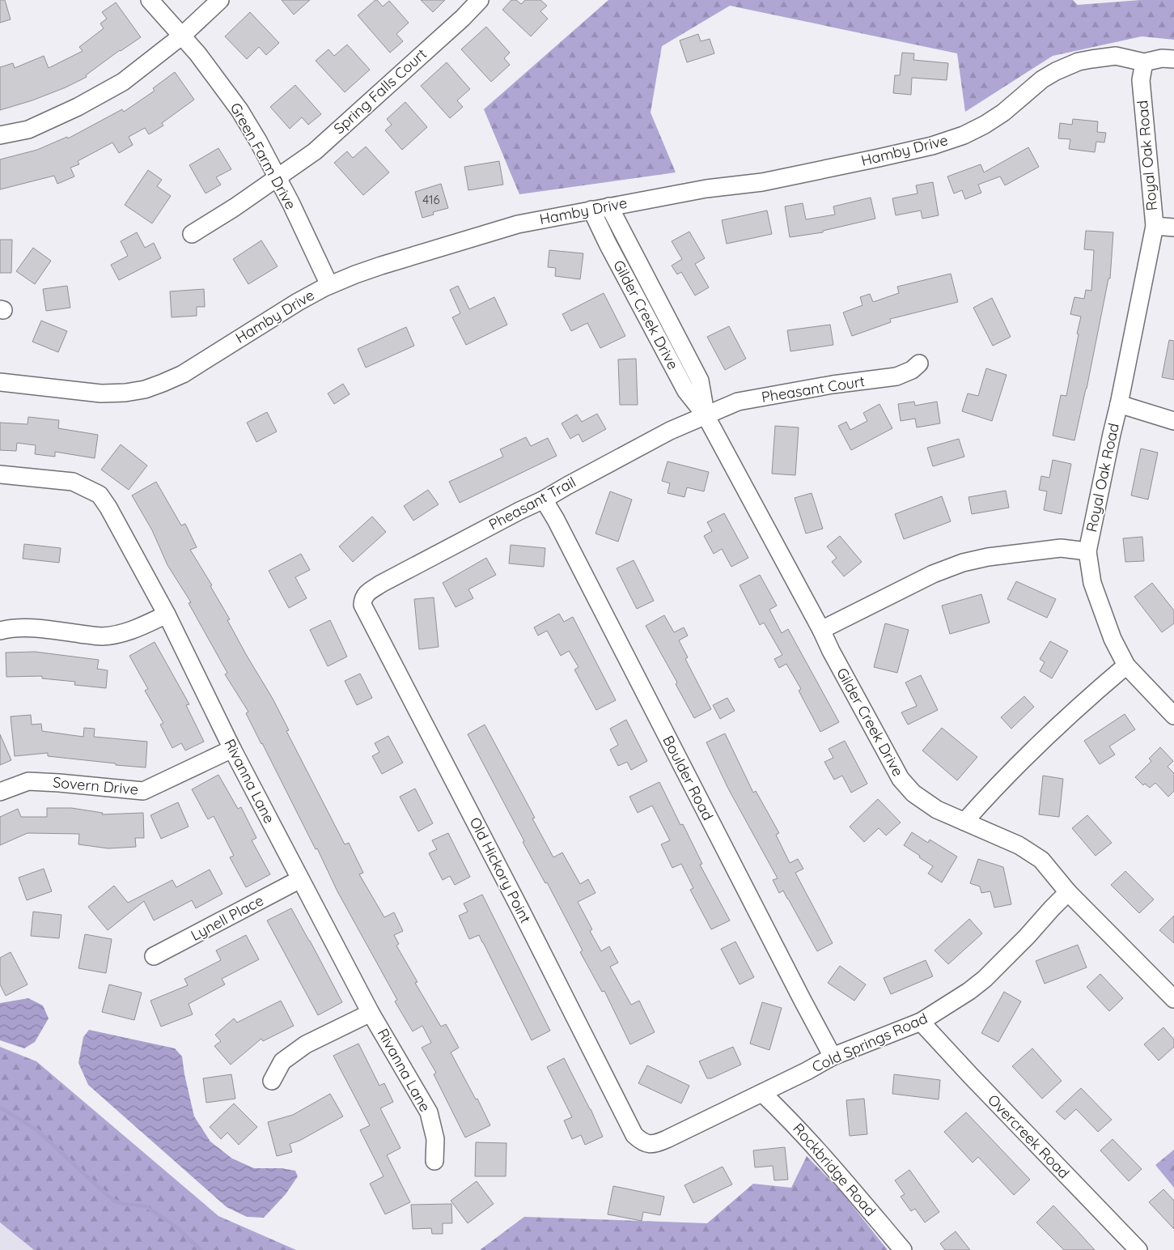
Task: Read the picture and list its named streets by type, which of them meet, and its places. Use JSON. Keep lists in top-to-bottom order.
{
  "streets": {
    "street": [
      "Spring Falls Court",
      "Hamby Drive",
      "Royal Oak Road",
      "Green Farm Drive",
      "Gilder Creek Drive",
      "Pheasant Court",
      "Pheasant Trail",
      "Boulder Road",
      "Rivanna Lane",
      "Sovern Drive",
      "Old Hickory Point",
      "Lynell Place",
      "Cold Springs Road",
      "Overcreek Road",
      "Rockbridge Road"
    ]
  },
  "crossings": [
    ["Spring Falls Court", "Green Farm Drive"],
    ["Hamby Drive", "Royal Oak Road"],
    ["Hamby Drive", "Green Farm Drive"],
    ["Hamby Drive", "Gilder Creek Drive"],
    ["Gilder Creek Drive", "Pheasant Court"],
    ["Gilder Creek Drive", "Pheasant Trail"],
    ["Gilder Creek Drive", "Cold Springs Road"],
    ["Pheasant Court", "Pheasant Trail"],
    ["Pheasant Trail", "Boulder Road"],
    ["Pheasant Trail", "Old Hickory Point"],
    ["Boulder Road", "Cold Springs Road"],
    ["Rivanna Lane", "Sovern Drive"],
    ["Rivanna Lane", "Lynell Place"],
    ["Old Hickory Point", "Cold Springs Road"],
    ["Cold Springs Road", "Overcreek Road"],
    ["Cold Springs Road", "Rockbridge Road"]
  ],
  "house_numbers": ["416"]
}
